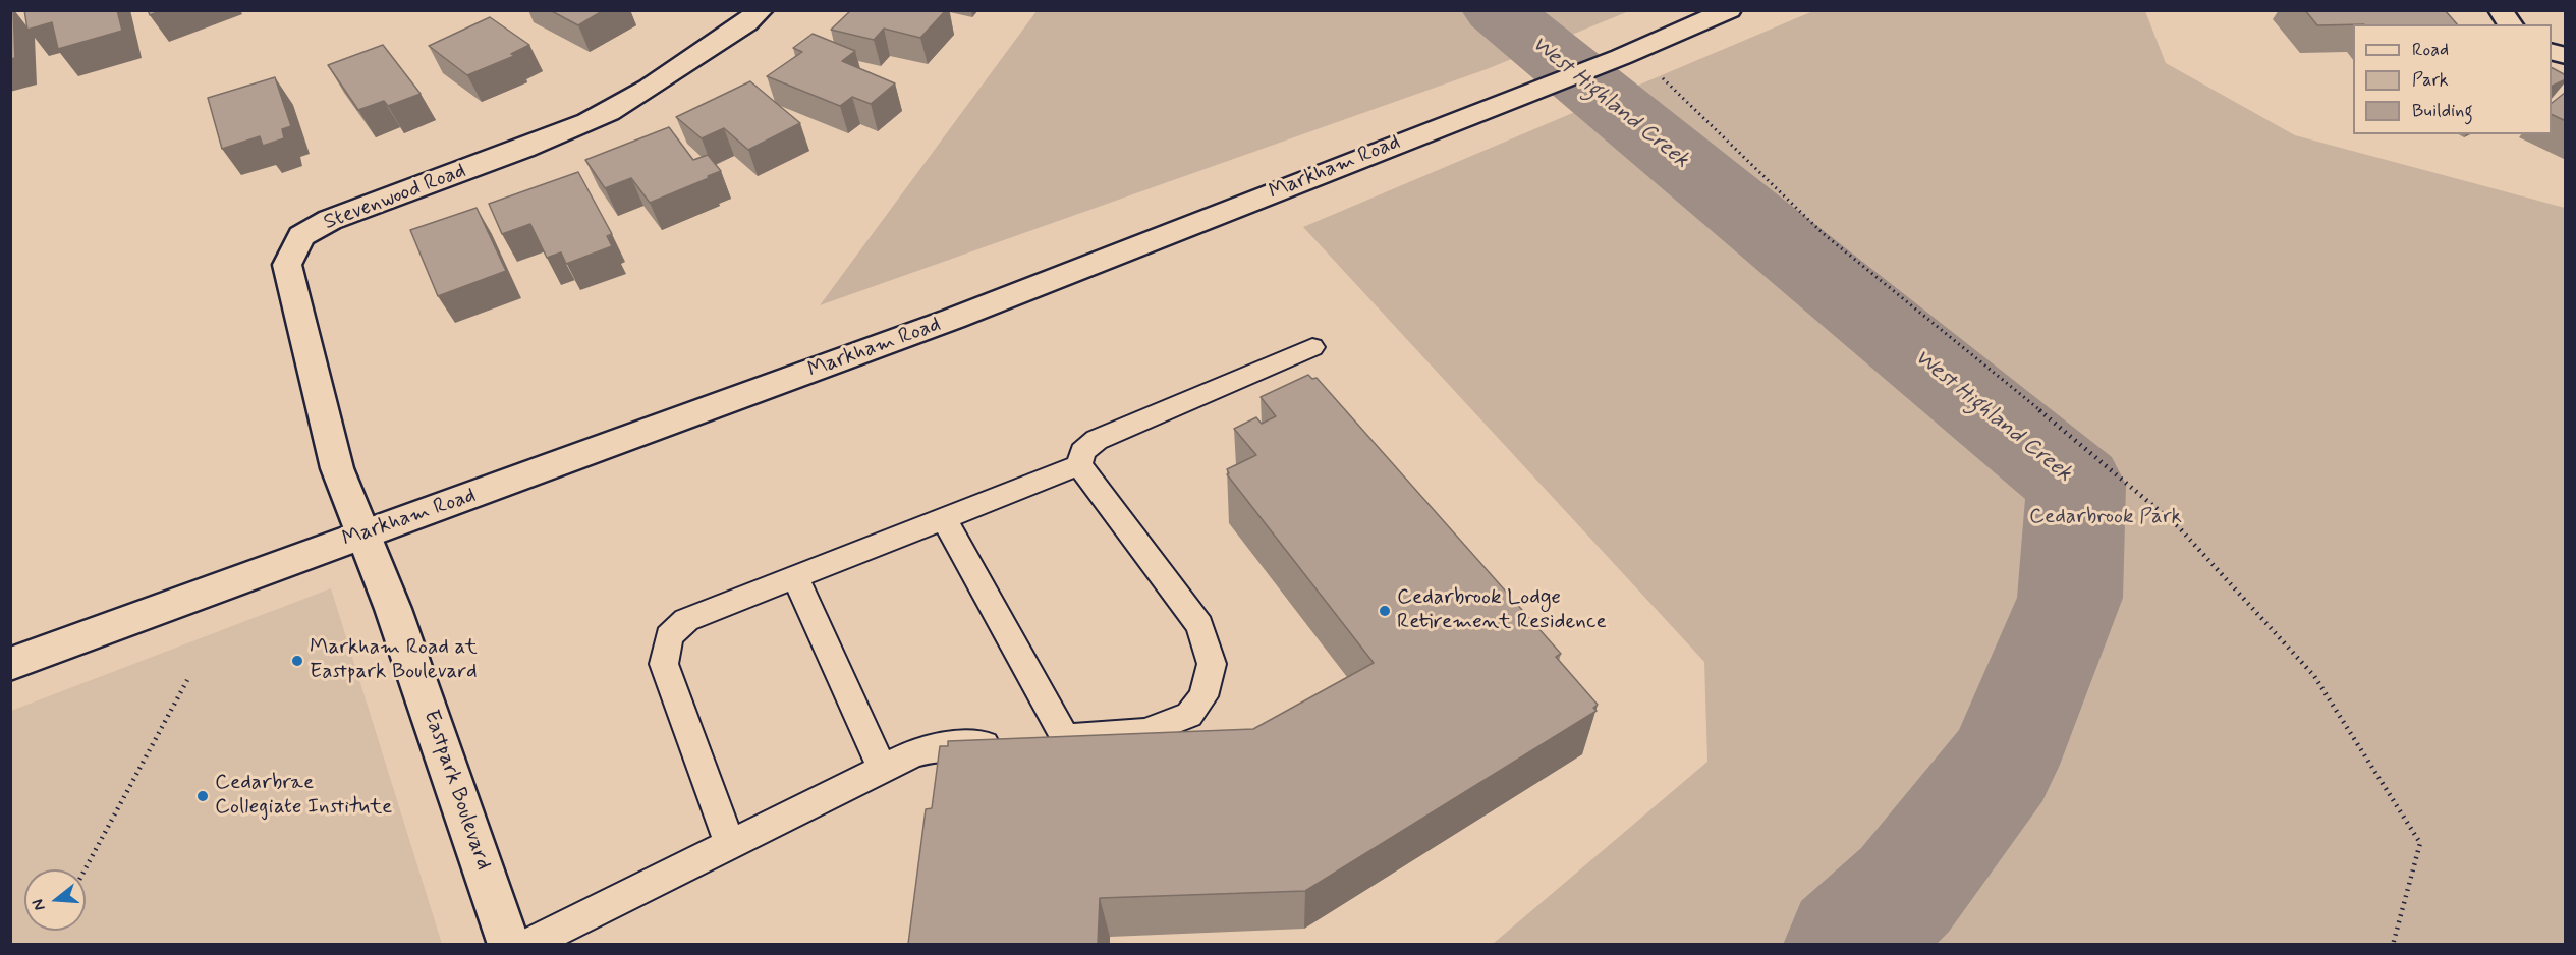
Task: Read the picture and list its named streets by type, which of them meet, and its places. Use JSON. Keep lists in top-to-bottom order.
{
  "streets": {
    "main road": ["Markham Road", "Stevenwood Road", "Eastpark Boulevard"]
  },
  "crossings": [
    ["Markham Road", "Stevenwood Road"],
    ["Markham Road", "Eastpark Boulevard"],
    ["Stevenwood Road", "Eastpark Boulevard"]
  ],
  "water": ["West Highland Creek"],
  "parks": ["Cedarbrook Park"],
  "places": ["Cedarbrook Lodge Retirement Residence", "Markham Road at Eastpark Boulevard", "Cedarbrae Collegiate Institute"],
  "legend": ["Road", "Park", "Building"],
  "north": "left"
}
